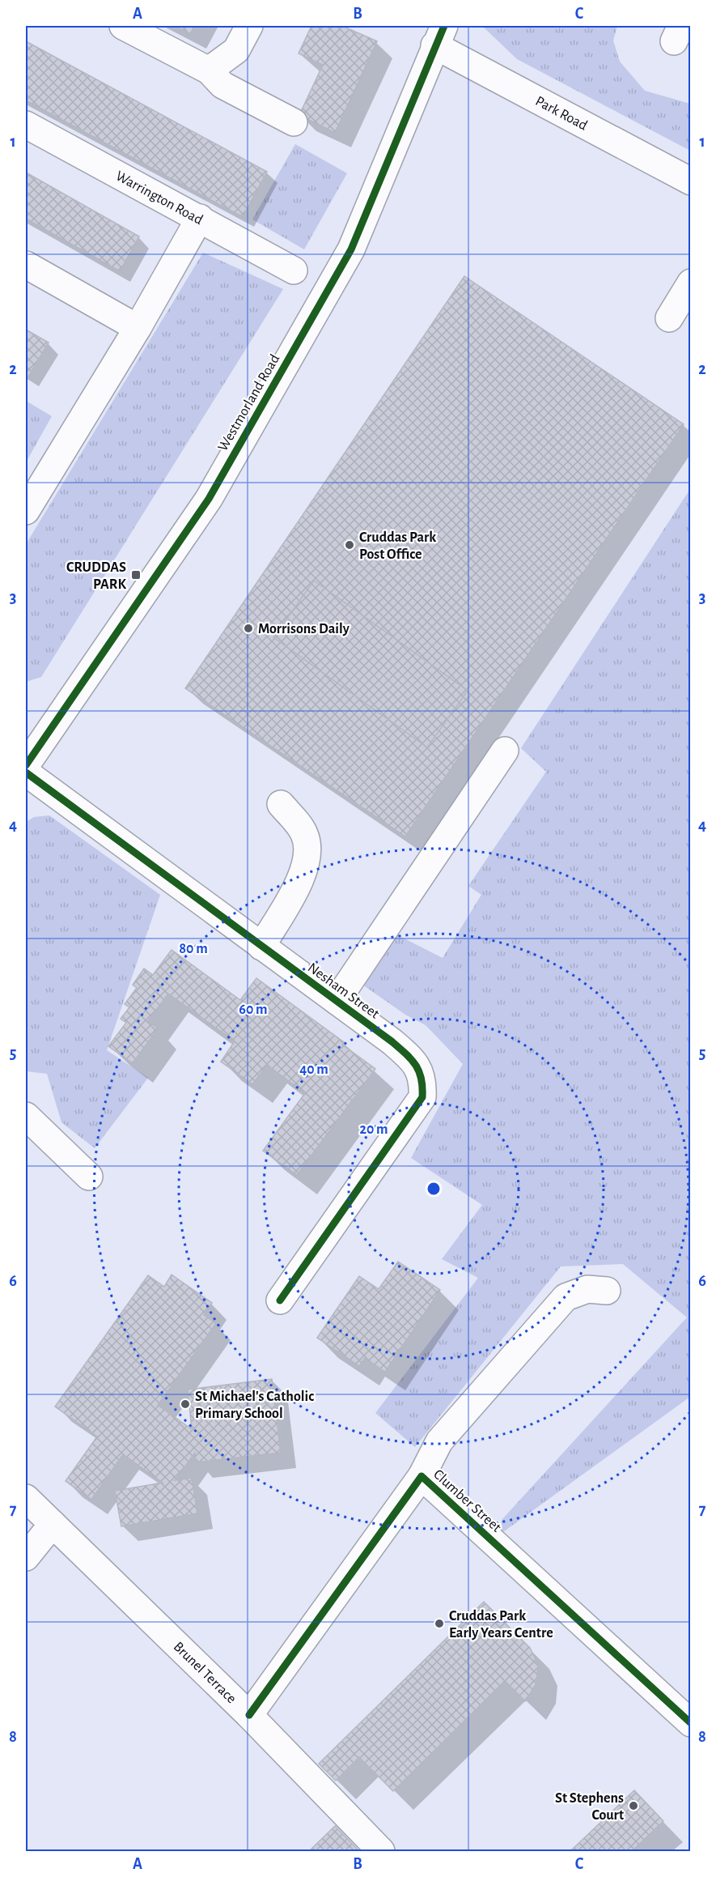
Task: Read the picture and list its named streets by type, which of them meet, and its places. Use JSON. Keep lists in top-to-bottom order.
{
  "streets": {
    "street": [
      "Park Road",
      "Warrington Road",
      "Westmorland Road",
      "Nesham Street",
      "Clumber Street",
      "Brunel Terrace"
    ]
  },
  "crossings": [
    ["Park Road", "Westmorland Road"],
    ["Clumber Street", "Brunel Terrace"]
  ],
  "places": {
    "other": [
      "Cruddas Park Post Office",
      "Morrisons Daily",
      "St Michael's Catholic Primary School",
      "Cruddas Park Early Years Centre",
      "St Stephens Court"
    ],
    "transit": ["CRUDDAS PARK"]
  },
  "grid": {
    "columns": ["A", "B", "C"],
    "rows": [
      "1",
      "2",
      "3",
      "4",
      "5",
      "6",
      "7",
      "8"
    ]
  },
  "rings": [
    "80 m",
    "60 m",
    "40 m",
    "20 m"
  ]
}
